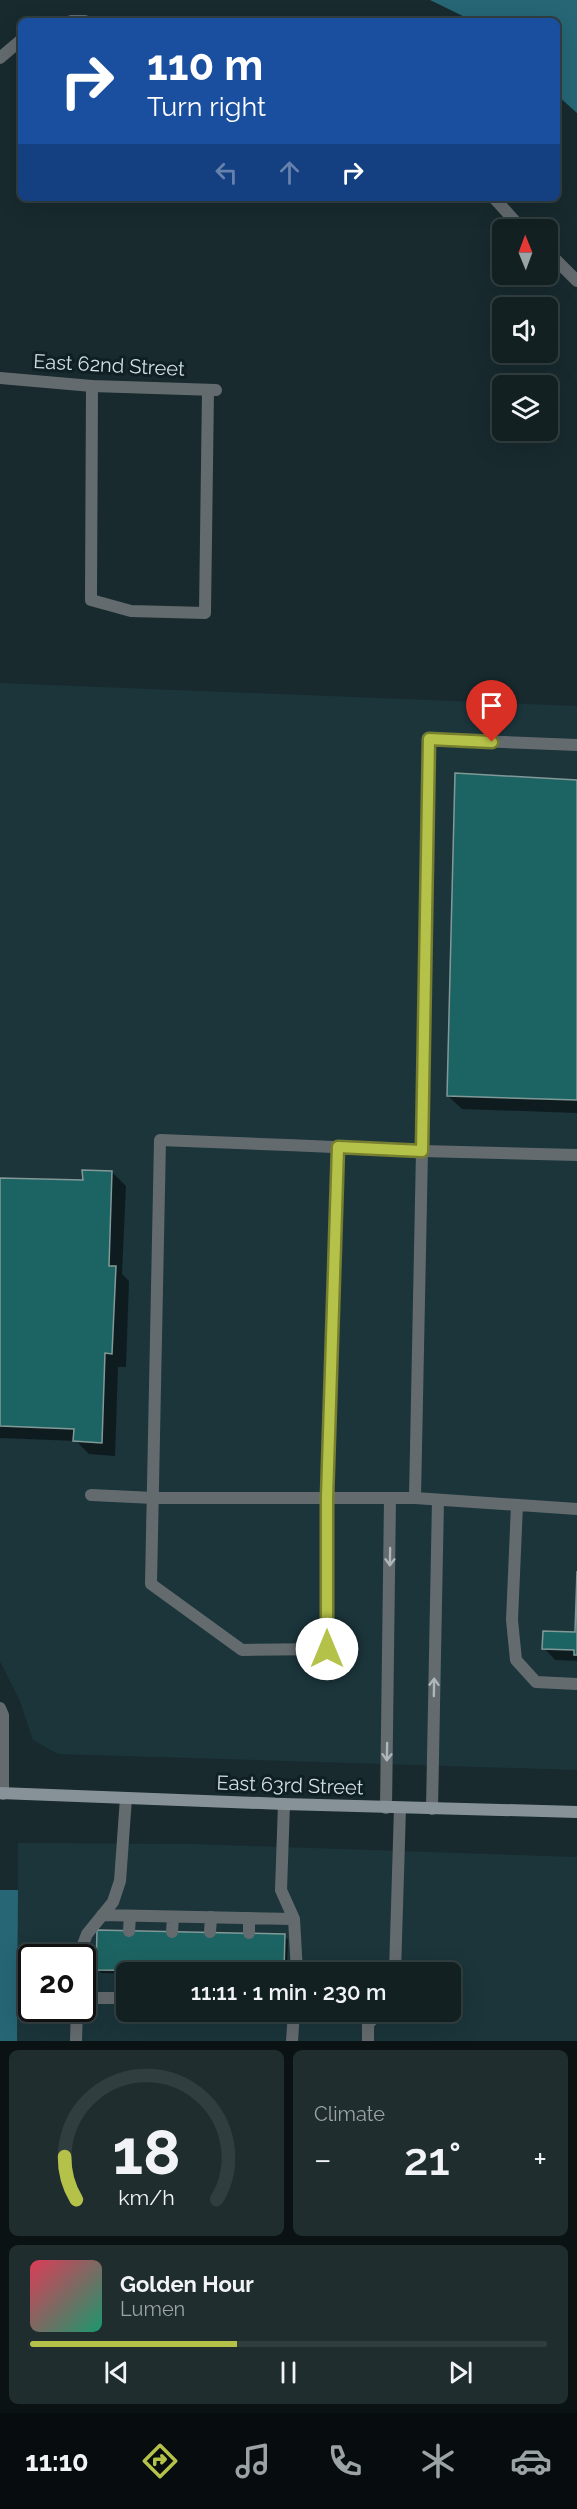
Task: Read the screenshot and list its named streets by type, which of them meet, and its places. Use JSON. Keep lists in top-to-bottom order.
{
  "streets": {
    "main road": ["East 63rd Street"],
    "street": ["East 62nd Street"]
  },
  "north": "top",
  "page": {
    "turn": ["110 m", "Turn right"],
    "limit": "20",
    "trip": "11:11 · 1 min · 230 m",
    "tile": "Climate",
    "heat": ["−", "21°", "+"],
    "song": ["Golden Hour", "Lumen"],
    "tabs": "11:10",
    "gauge": ["18", "km/h"]
  }
}
